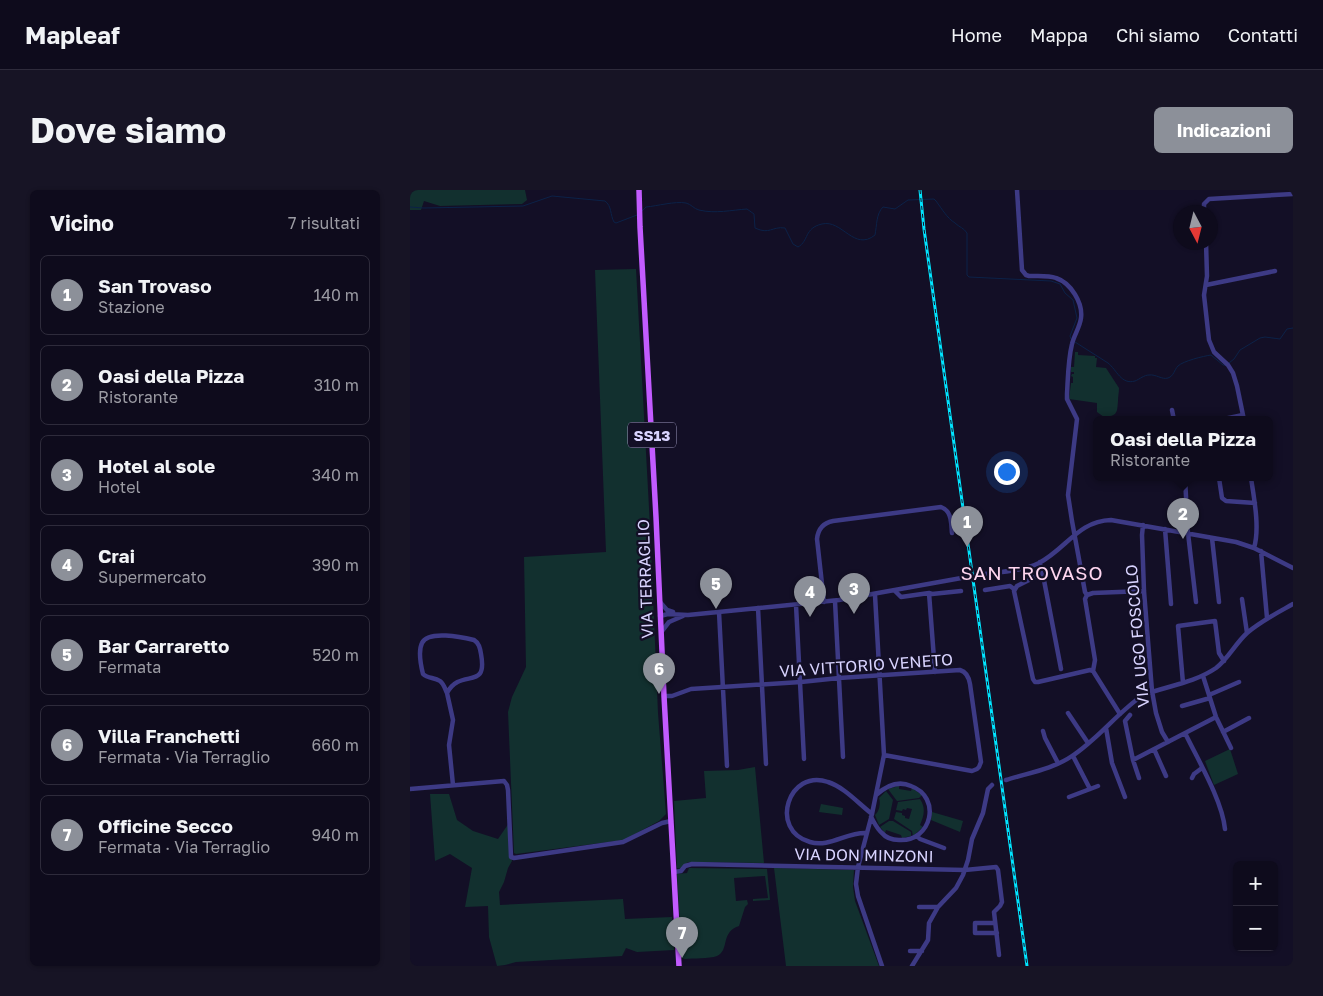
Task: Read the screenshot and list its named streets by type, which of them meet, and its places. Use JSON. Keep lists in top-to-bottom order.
{
  "streets": {
    "main road": ["SS13", "VIA TERRAGLIO"],
    "street": ["VIA UGO FOSCOLO", "VIA VITTORIO VENETO", "VIA DON MINZONI"]
  },
  "crossings": [
    ["VIA TERRAGLIO", "VIA VITTORIO VENETO"],
    ["VIA TERRAGLIO", "VIA DON MINZONI"]
  ],
  "districts": ["SAN TROVASO"],
  "north": "bottom",
  "page": {
    "header": "Mapleaf",
    "nav": [
      "Home",
      "Mappa",
      "Chi siamo",
      "Contatti"
    ],
    "buttons": "Indicazioni",
    "title": "Dove siamo",
    "heading": ["Vicino", "7 risultati"],
    "list": [
      {
        "mark": "1",
        "name": "San Trovaso",
        "note": "Stazione",
        "value": "140 m"
      },
      {
        "mark": "2",
        "name": "Oasi della Pizza",
        "note": "Ristorante",
        "value": "310 m"
      },
      {
        "mark": "3",
        "name": "Hotel al sole",
        "note": "Hotel",
        "value": "340 m"
      },
      {
        "mark": "4",
        "name": "Crai",
        "note": "Supermercato",
        "value": "390 m"
      },
      {
        "mark": "5",
        "name": "Bar Carraretto",
        "note": "Fermata",
        "value": "520 m"
      },
      {
        "mark": "6",
        "name": "Villa Franchetti",
        "note": "Fermata · Via Terraglio",
        "value": "660 m"
      },
      {
        "mark": "7",
        "name": "Officine Secco",
        "note": "Fermata · Via Terraglio",
        "value": "940 m"
      }
    ],
    "popup": ["Oasi della Pizza", "Ristorante"],
    "pins": [
      "2",
      "1",
      "5",
      "3",
      "4",
      "6",
      "7"
    ],
    "map_buttons": ["+", "−"]
  }
}
